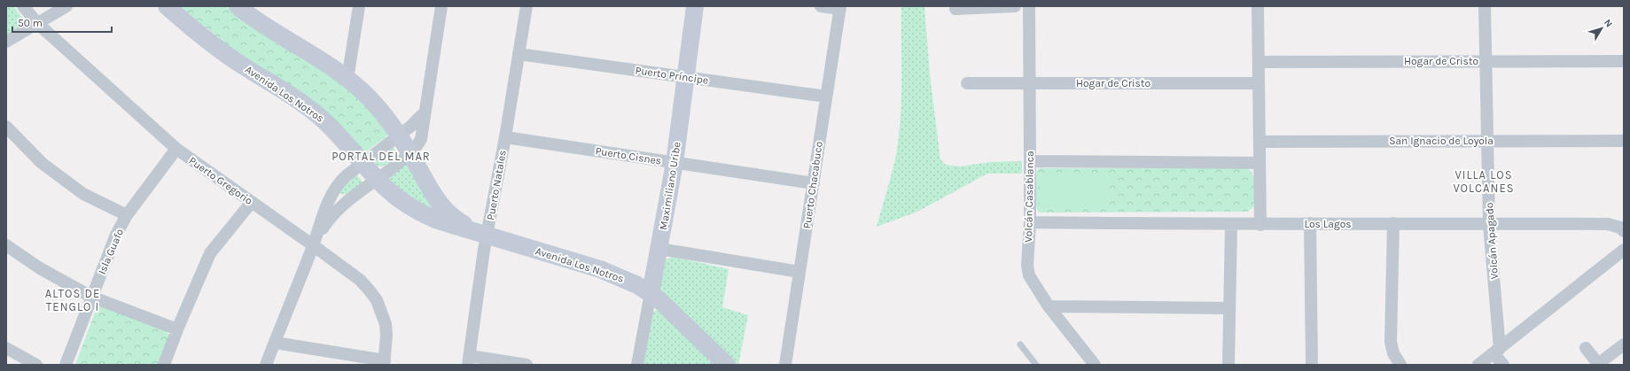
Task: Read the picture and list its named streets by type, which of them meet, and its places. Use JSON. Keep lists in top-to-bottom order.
{
  "streets": {
    "main road": ["Avenida Los Notros", "Maximiliano Uribe"],
    "street": [
      "Hogar de Cristo",
      "Puerto Príncipe",
      "San Ignacio de Loyola",
      "Puerto Cisnes",
      "Puerto Gregorio",
      "Puerto Natales",
      "Puerto Chacabuco",
      "Volcán Casablanca",
      "Los Lagos",
      "Volcán Apagado",
      "Isla Guafo"
    ]
  },
  "crossings": [
    ["Hogar de Cristo", "Volcán Casablanca"],
    ["Hogar de Cristo", "Volcán Apagado"],
    ["Puerto Príncipe", "Puerto Natales"],
    ["Puerto Príncipe", "Puerto Chacabuco"],
    ["Puerto Príncipe", "Maximiliano Uribe"],
    ["Avenida Los Notros", "Puerto Natales"],
    ["Avenida Los Notros", "Maximiliano Uribe"],
    ["San Ignacio de Loyola", "Volcán Apagado"],
    ["Puerto Cisnes", "Puerto Natales"],
    ["Puerto Cisnes", "Puerto Chacabuco"],
    ["Puerto Cisnes", "Maximiliano Uribe"],
    ["Puerto Gregorio", "Isla Guafo"],
    ["Volcán Casablanca", "Los Lagos"],
    ["Los Lagos", "Volcán Apagado"]
  ],
  "districts": ["PORTAL DEL MAR", "VILLA LOS VOLCANES", "ALTOS DE TENGLO I"],
  "scale_bar": "50 m",
  "north": "top right"
}
